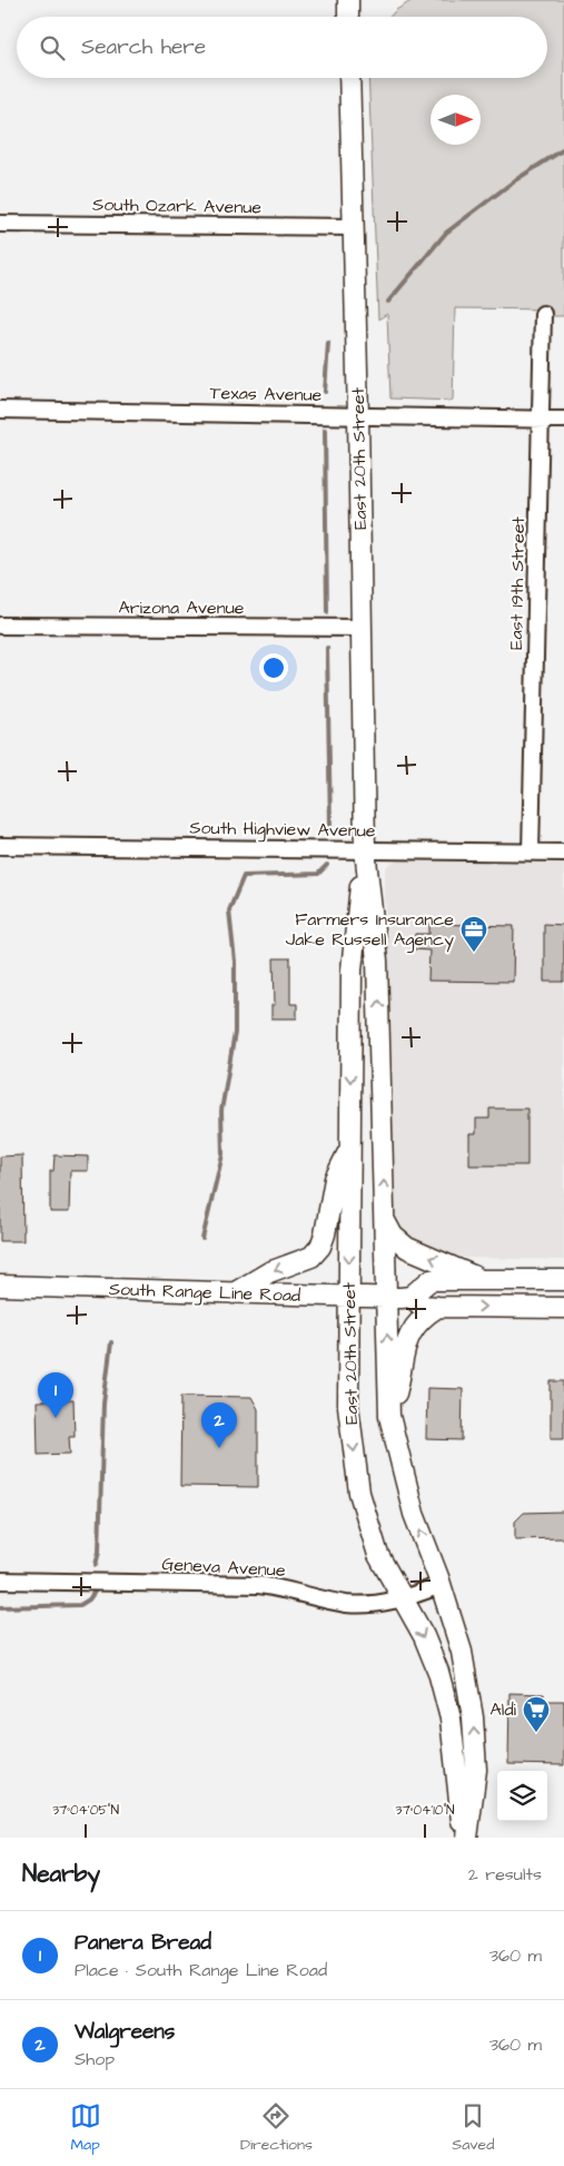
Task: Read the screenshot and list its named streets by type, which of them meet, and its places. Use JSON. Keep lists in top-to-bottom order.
{
  "streets": {
    "main road": ["East 20th Street", "South Range Line Road"],
    "street": [
      "South Ozark Avenue",
      "Texas Avenue",
      "East 19th Street",
      "Arizona Avenue",
      "South Highview Avenue",
      "Geneva Avenue"
    ]
  },
  "crossings": [
    ["South Ozark Avenue", "East 20th Street"],
    ["Texas Avenue", "East 20th Street"],
    ["Texas Avenue", "East 19th Street"],
    ["East 20th Street", "Arizona Avenue"],
    ["East 20th Street", "South Highview Avenue"],
    ["East 20th Street", "South Range Line Road"],
    ["East 20th Street", "Geneva Avenue"],
    ["East 19th Street", "South Highview Avenue"]
  ],
  "places": {
    "office": ["Farmers Insurance Jake Russell Agency"],
    "supermarket": ["Aldi"]
  },
  "north": "right",
  "page": {
    "search": "Search here",
    "pins": ["1", "2"],
    "heading": ["Nearby", "2 results"],
    "list": [
      {
        "mark": "1",
        "name": "Panera Bread",
        "note": "Place · South Range Line Road",
        "value": "360 m"
      },
      {
        "mark": "2",
        "name": "Walgreens",
        "note": "Shop",
        "value": "360 m"
      }
    ],
    "nav": ["Map", "Directions", "Saved"]
  },
  "coordinates": ["37°04'05\"N", "37°04'10\"N"]
}
